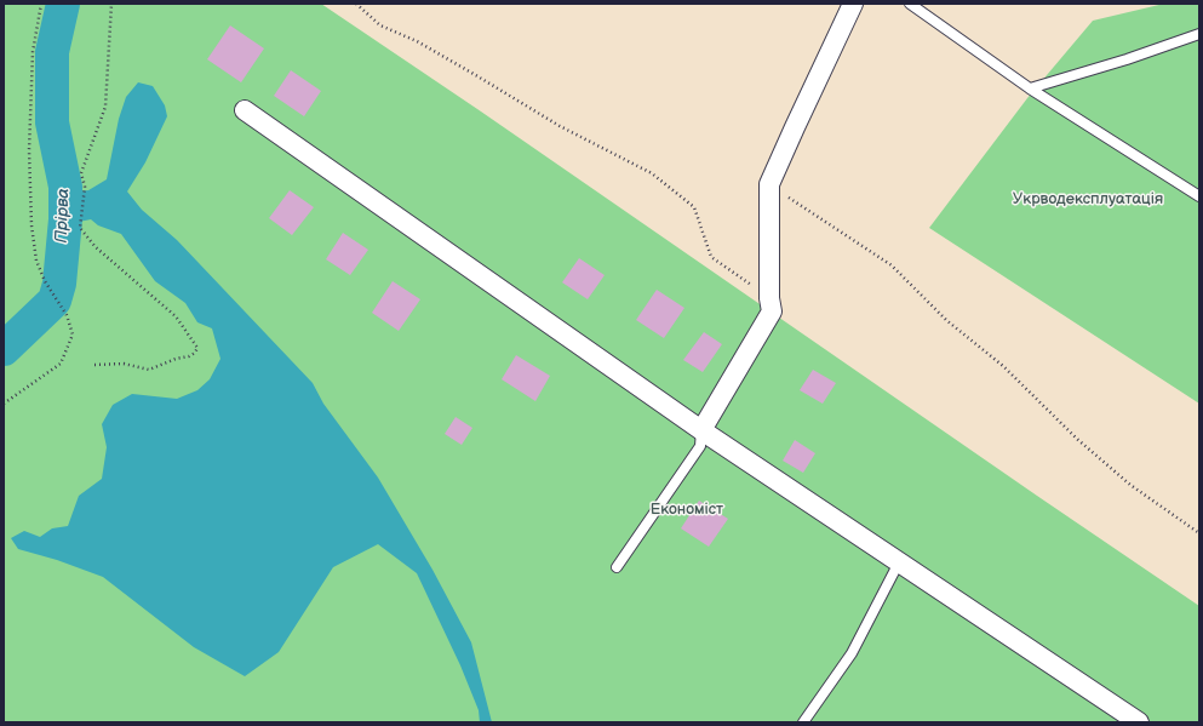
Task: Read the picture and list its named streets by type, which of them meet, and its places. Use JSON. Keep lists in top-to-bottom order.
{
  "water": ["Прірва"],
  "parks": ["Укрводексплуатація", "Економіст"]
}
